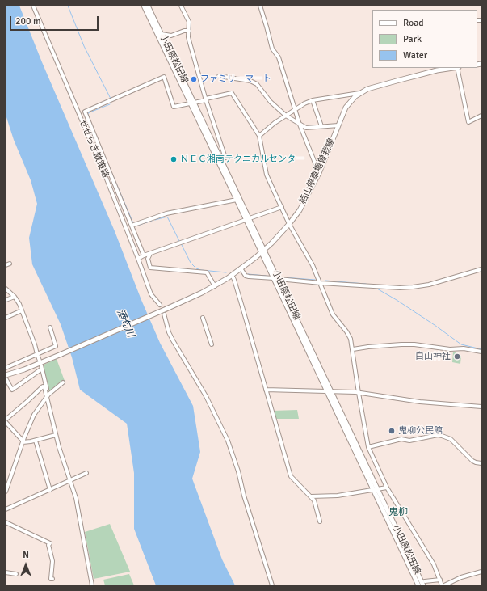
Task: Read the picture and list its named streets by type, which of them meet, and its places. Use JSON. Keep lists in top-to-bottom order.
{
  "streets": {
    "main road": ["小田原松田線", "栢山停車場曽我線"],
    "street": ["せせらぎ散策路"]
  },
  "crossings": [
    ["小田原松田線", "栢山停車場曽我線"]
  ],
  "districts": ["鬼柳"],
  "water": ["酒匂川"],
  "places": [
    "ファミリーマート",
    "ＮＥＣ湘南テクニカルセンター",
    "白山神社",
    "鬼柳公民館"
  ],
  "legend": ["Road", "Park", "Water"],
  "scale_bar": "200 m",
  "north": "top"
}
